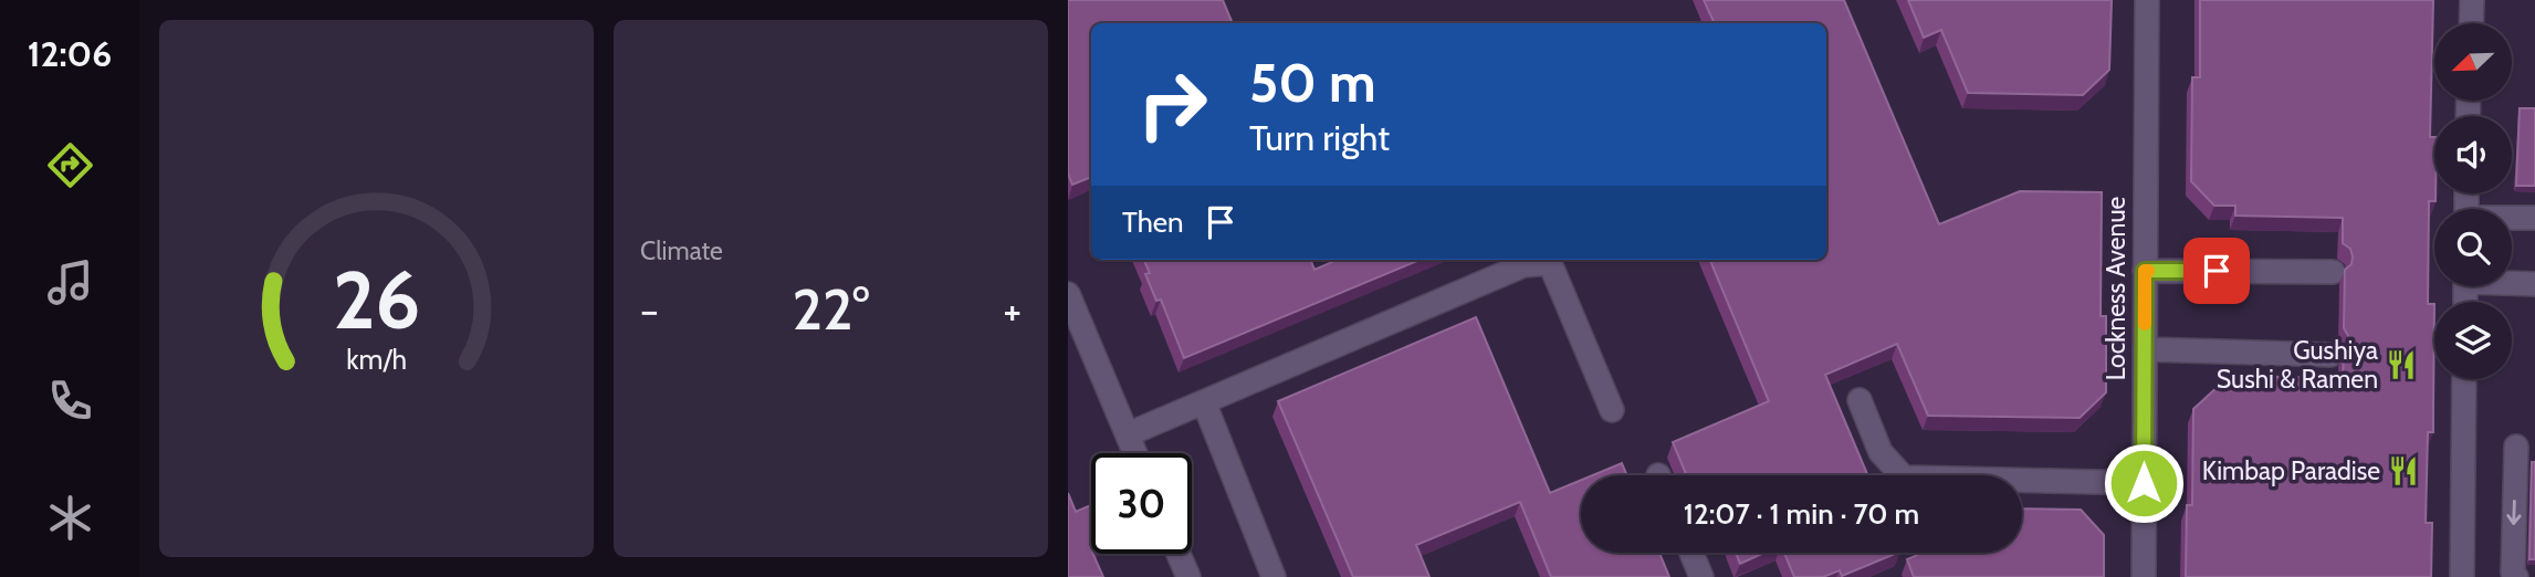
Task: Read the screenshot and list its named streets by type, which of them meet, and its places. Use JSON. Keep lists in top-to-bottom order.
{
  "streets": {
    "street": ["Lockness Avenue"]
  },
  "places": {
    "restaurant": ["Gushiya Sushi & Ramen", "Kimbap Paradise"]
  },
  "north": "bottom left",
  "page": {
    "tabs": "12:06",
    "tile": "Climate",
    "turn": ["50 m", "Turn right"],
    "then": "Then",
    "heat": ["−", "22°", "+"],
    "limit": "30",
    "trip": "12:07 · 1 min · 70 m",
    "gauge": ["26", "km/h"]
  }
}
